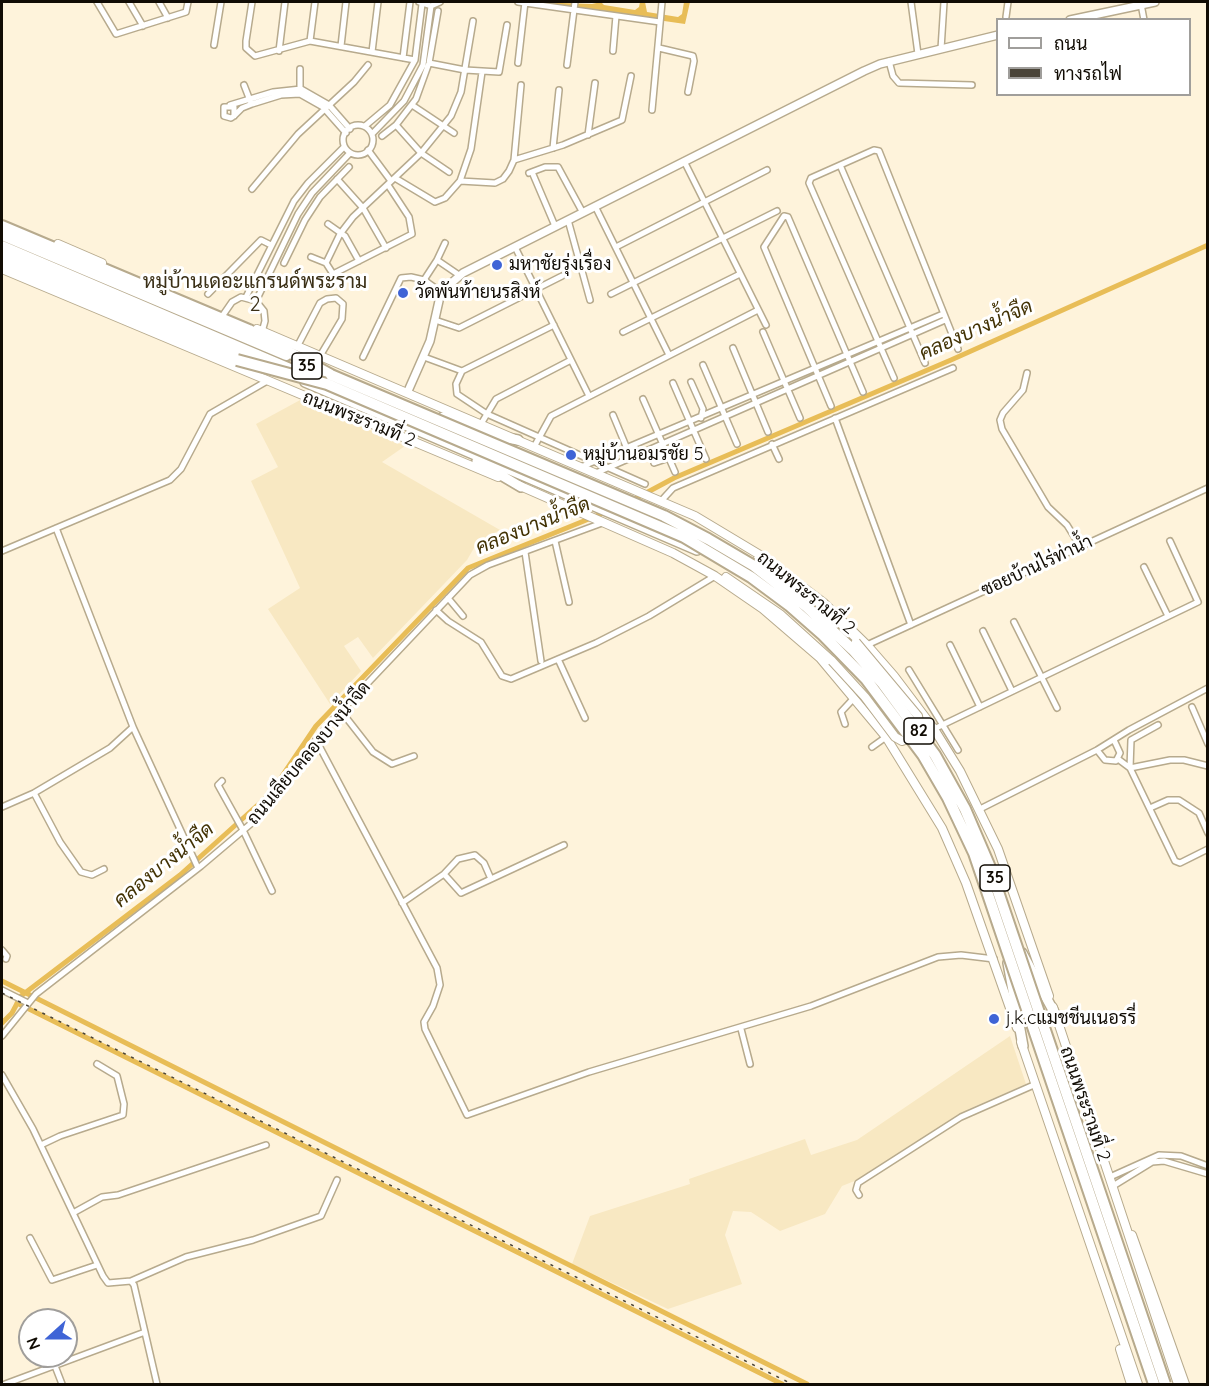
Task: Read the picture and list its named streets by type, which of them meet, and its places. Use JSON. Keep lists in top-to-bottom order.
{
  "streets": {
    "highway": ["35", "ถนนพระรามที่ 2", "82"],
    "street": ["ซอยบ้านไร่ท่าน้ำ", "ถนนเลียบคลองบางน้ำจืด"]
  },
  "crossings": [
    ["ถนนพระรามที่ 2", "ซอยบ้านไร่ท่าน้ำ"],
    ["ถนนพระรามที่ 2", "82"],
    ["ถนนพระรามที่ 2", "ถนนเลียบคลองบางน้ำจืด"]
  ],
  "districts": ["หมู่บ้านเดอะแกรนด์พระราม 2"],
  "water": ["คลองบางน้ำจืด"],
  "places": [
    "มหาชัยรุ่งเรื่อง",
    "วัดพันท้ายนรสิงห์",
    "หมู่บ้านอมรชัย 5",
    "j.k.cแมชชีนเนอรรี่"
  ],
  "legend": ["ถนน", "ทางรถไฟ"],
  "north": "left"
}
